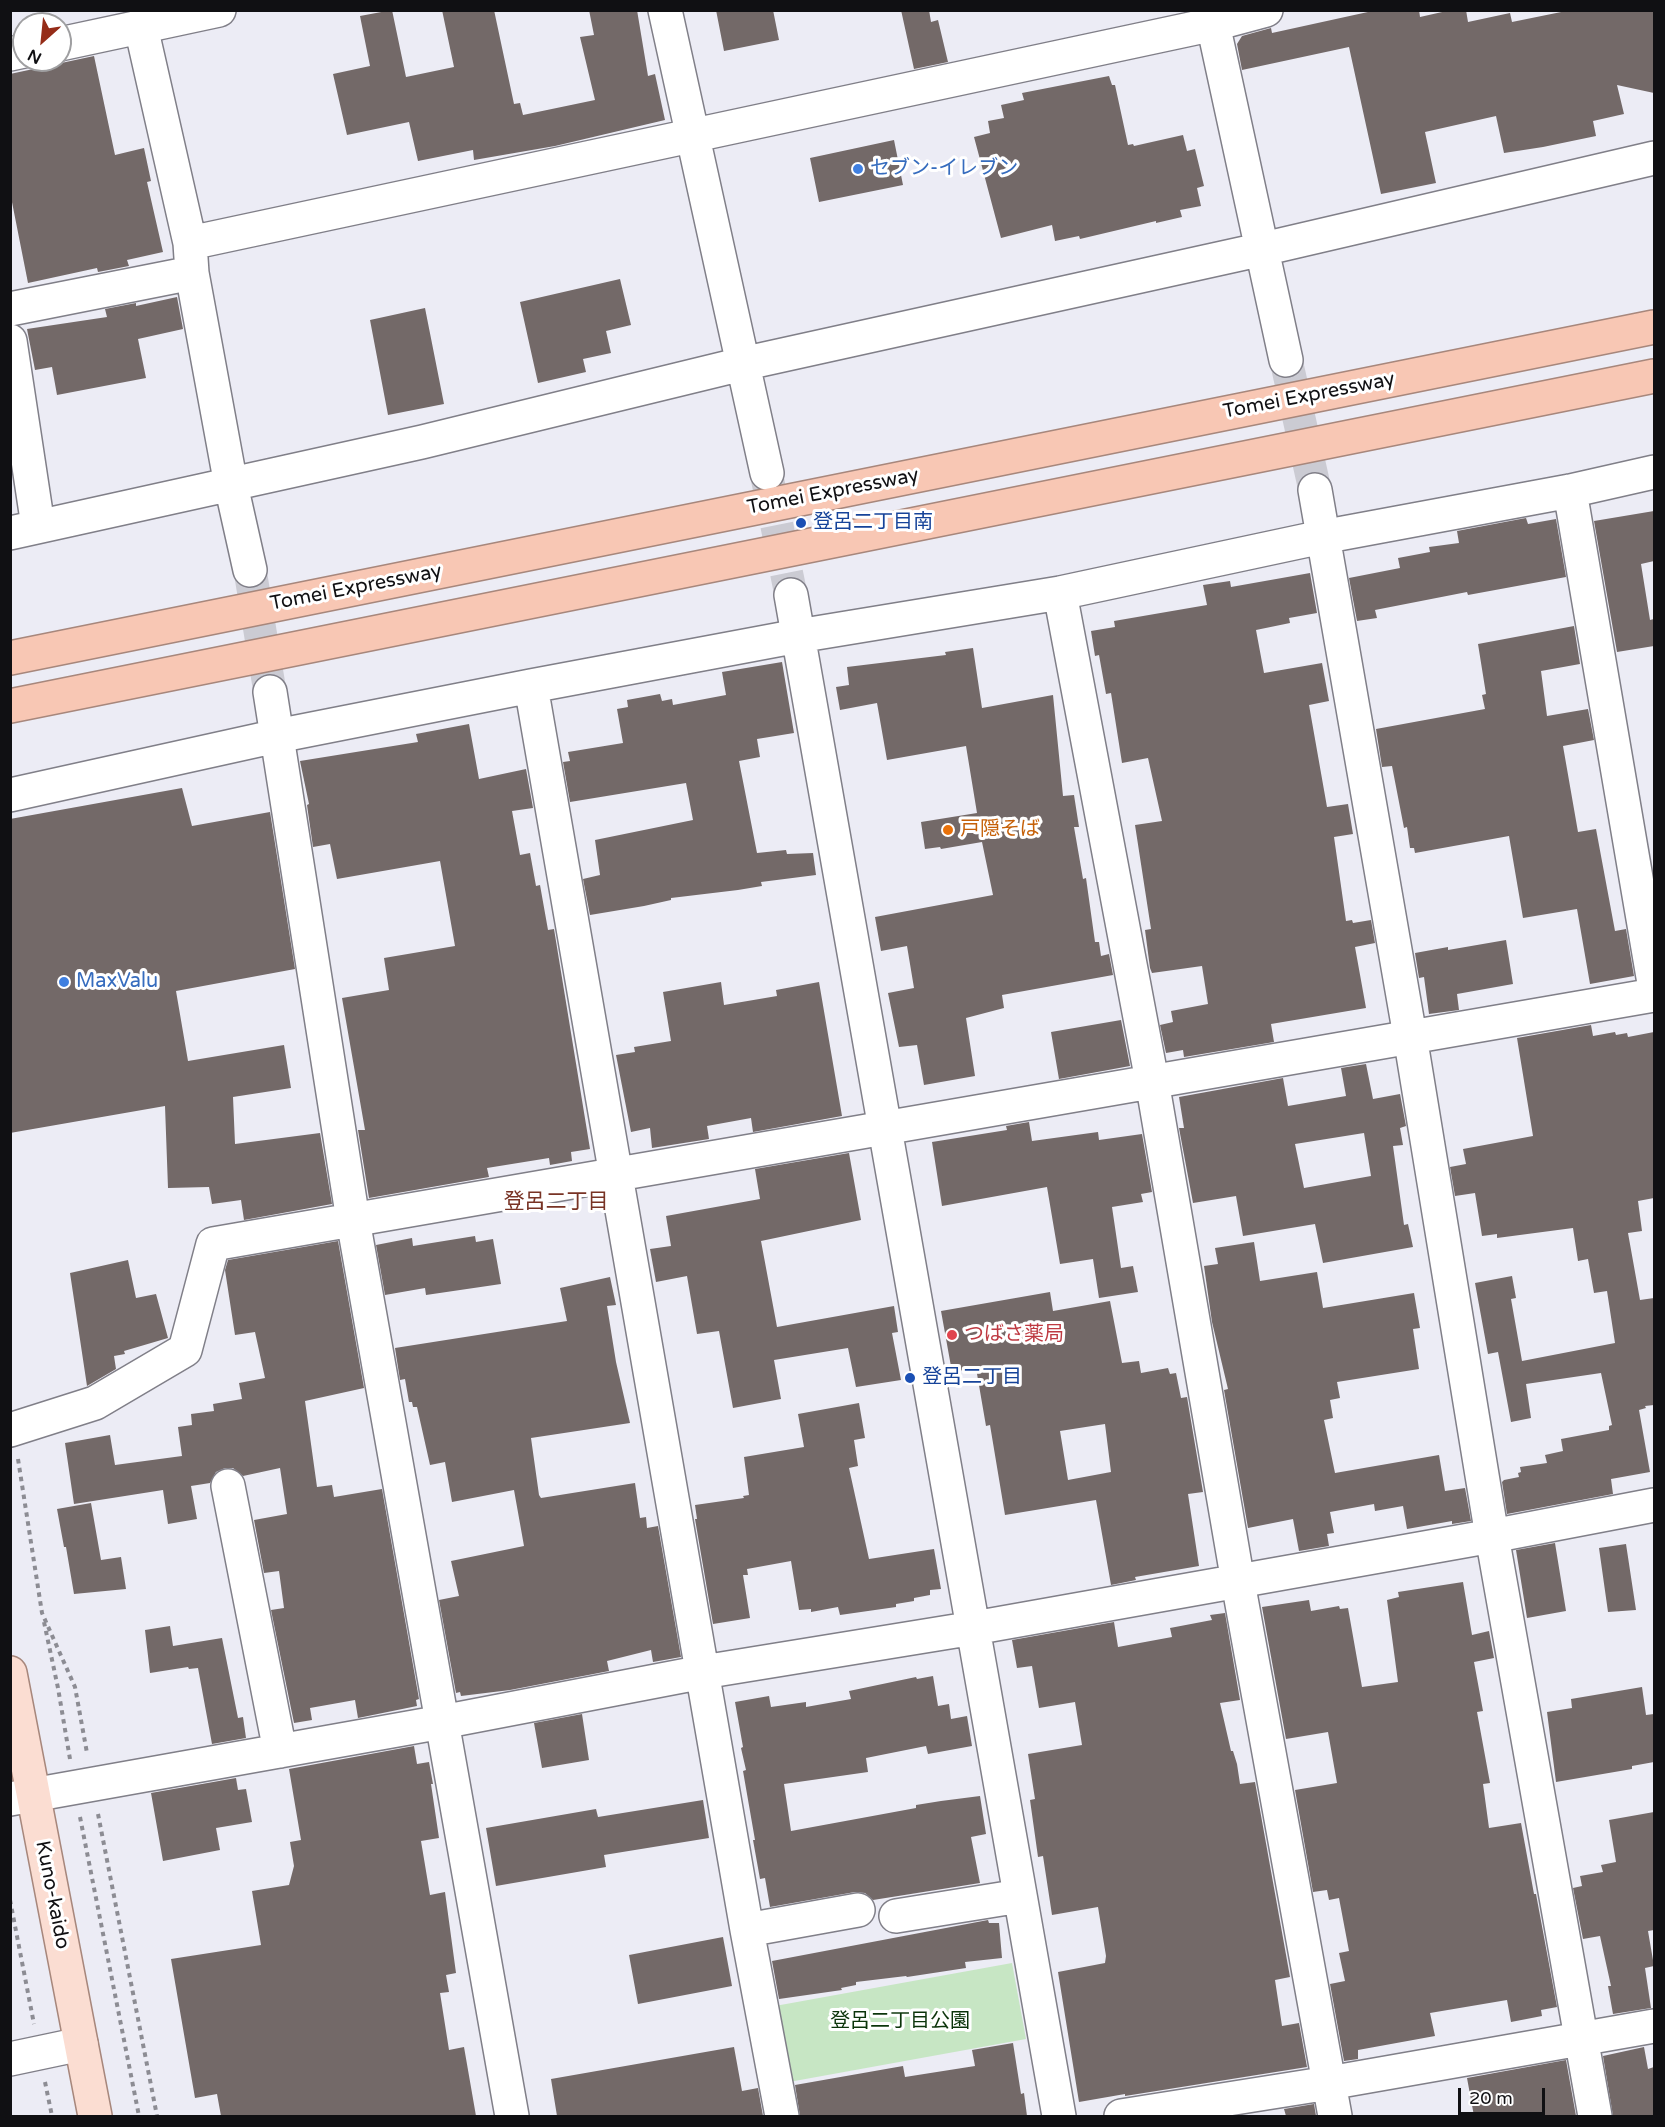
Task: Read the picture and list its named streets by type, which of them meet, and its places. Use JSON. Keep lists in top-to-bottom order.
{
  "streets": {
    "highway": ["Tomei Expressway"],
    "main road": ["Kuno-kaido"]
  },
  "districts": ["登呂二丁目"],
  "parks": ["登呂二丁目公園"],
  "places": [
    "セブン-イレブン",
    "登呂二丁目南",
    "戸隠そば",
    "MaxValu",
    "つばさ薬局",
    "登呂二丁目"
  ],
  "scale_bar": "20 m",
  "north": "bottom left"
}
